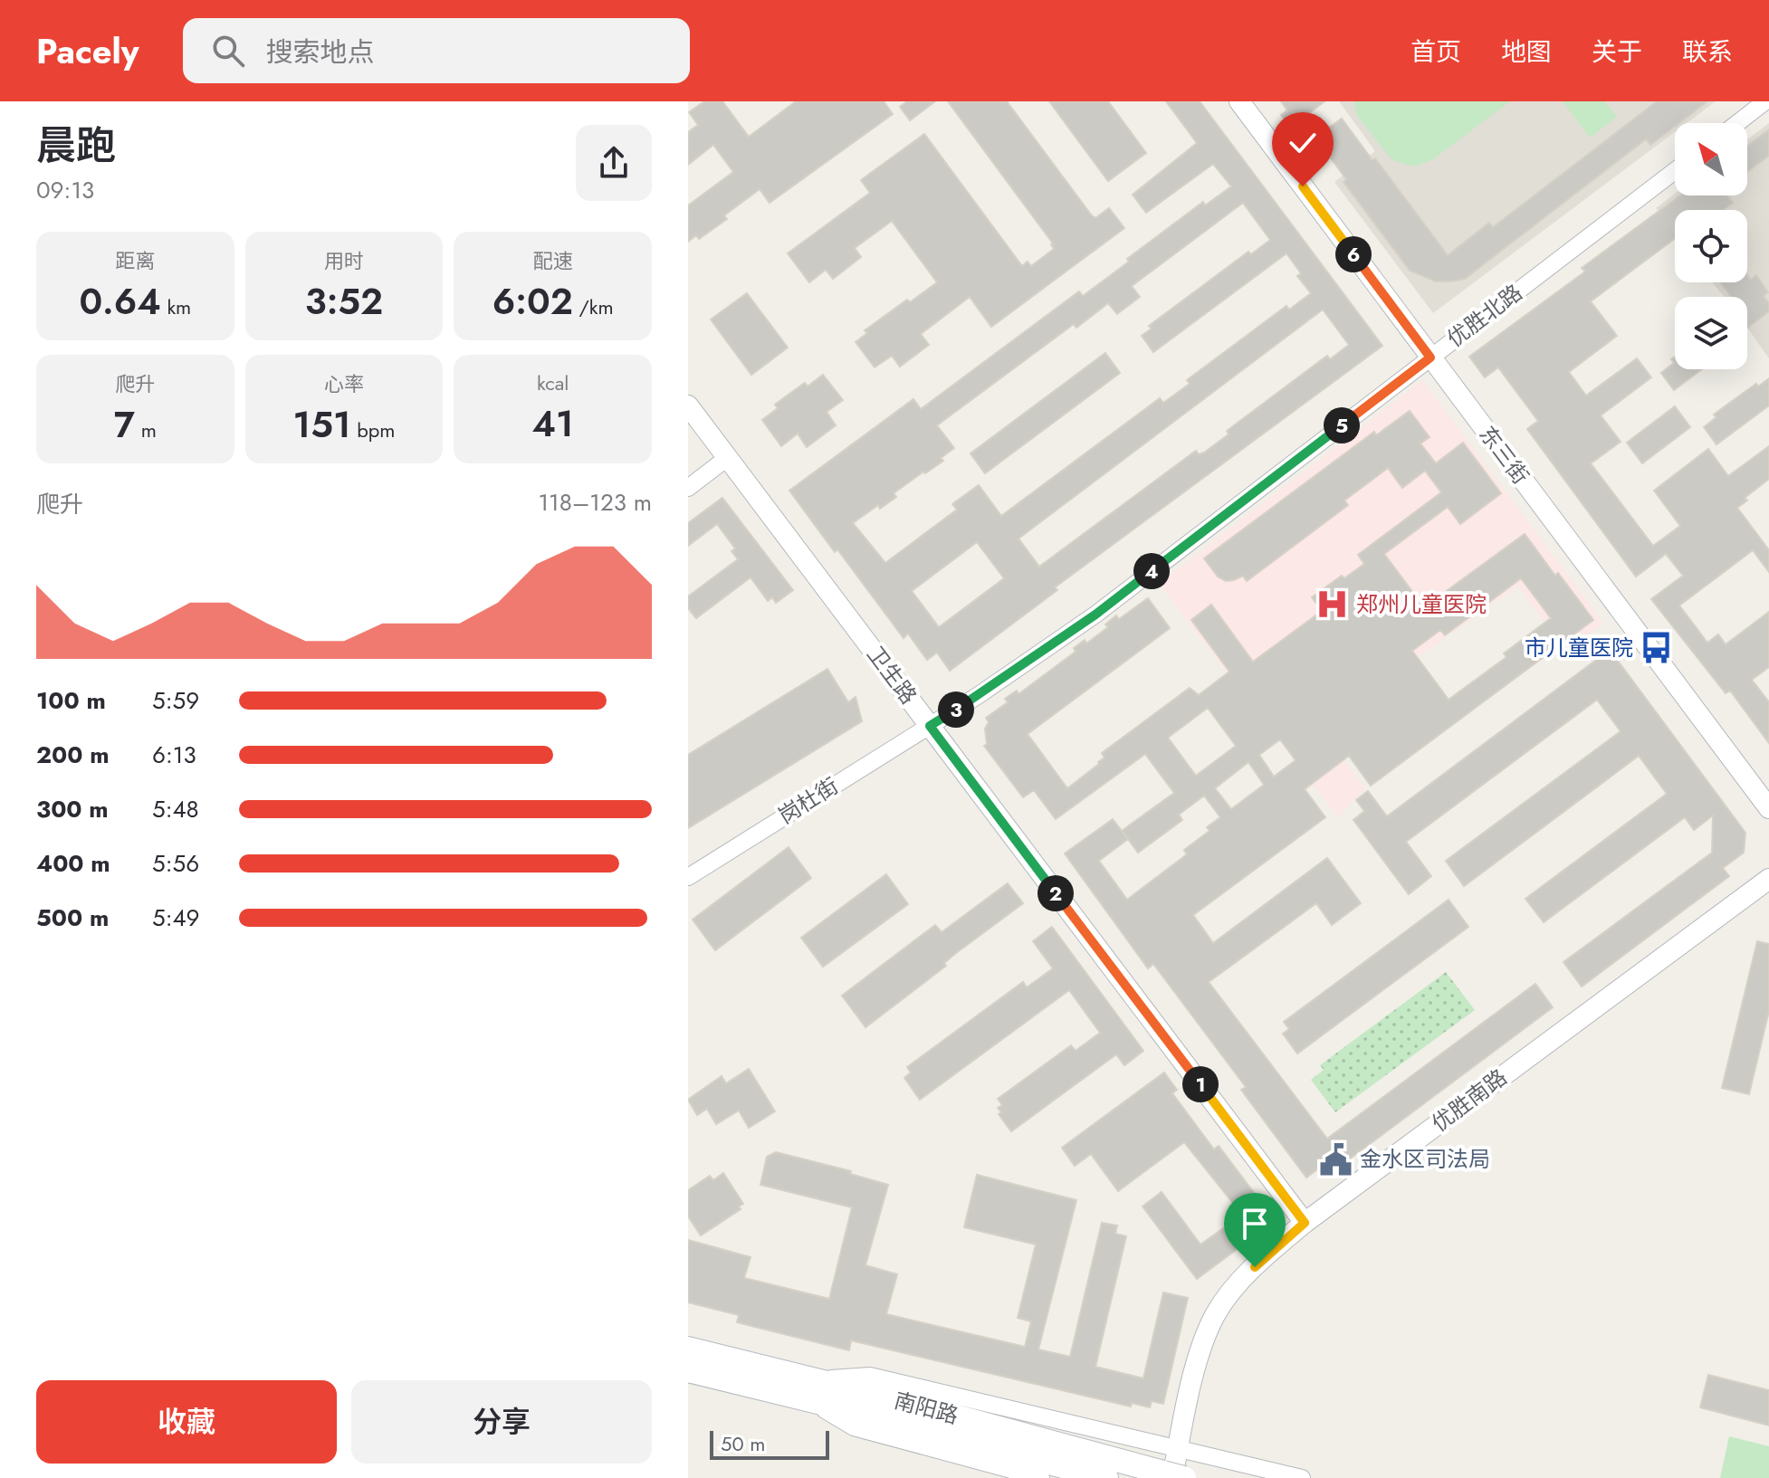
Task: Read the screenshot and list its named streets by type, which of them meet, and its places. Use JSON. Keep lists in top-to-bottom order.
{
  "streets": {
    "main road": ["南阳路"],
    "street": [
      "优胜北路",
      "东三街",
      "卫生路",
      "岗杜街",
      "优胜南路"
    ]
  },
  "crossings": [
    ["优胜北路", "东三街"],
    ["优胜北路", "卫生路"],
    ["优胜北路", "岗杜街"],
    ["卫生路", "岗杜街"],
    ["卫生路", "优胜南路"],
    ["优胜南路", "南阳路"]
  ],
  "places": {
    "hospital": ["郑州儿童医院"],
    "bus stop": ["市儿童医院"],
    "public building": ["金水区司法局"]
  },
  "scale_bar": "50 m",
  "north": "top left",
  "page": {
    "header": "Pacely",
    "search": "搜索地点",
    "nav": [
      "首页",
      "地图",
      "关于",
      "联系"
    ],
    "heading": ["晨跑", "09:13"],
    "stats": [
      ["距离", "0.64 km"],
      ["用时", "3:52"],
      ["配速", "6:02 /km"],
      ["爬升", "7 m"],
      ["心率", "151 bpm"],
      ["kcal", "41"]
    ],
    "pins": [
      "6",
      "5",
      "4",
      "3",
      "2",
      "1"
    ],
    "chart": ["爬升", "118–123 m"],
    "list": [
      {
        "name": "100 m",
        "note": "5:59"
      },
      {
        "name": "200 m",
        "note": "6:13"
      },
      {
        "name": "300 m",
        "note": "5:48"
      },
      {
        "name": "400 m",
        "note": "5:56"
      },
      {
        "name": "500 m",
        "note": "5:49"
      }
    ],
    "buttons": ["收藏", "分享"],
    "scale": "50 m"
  }
}
